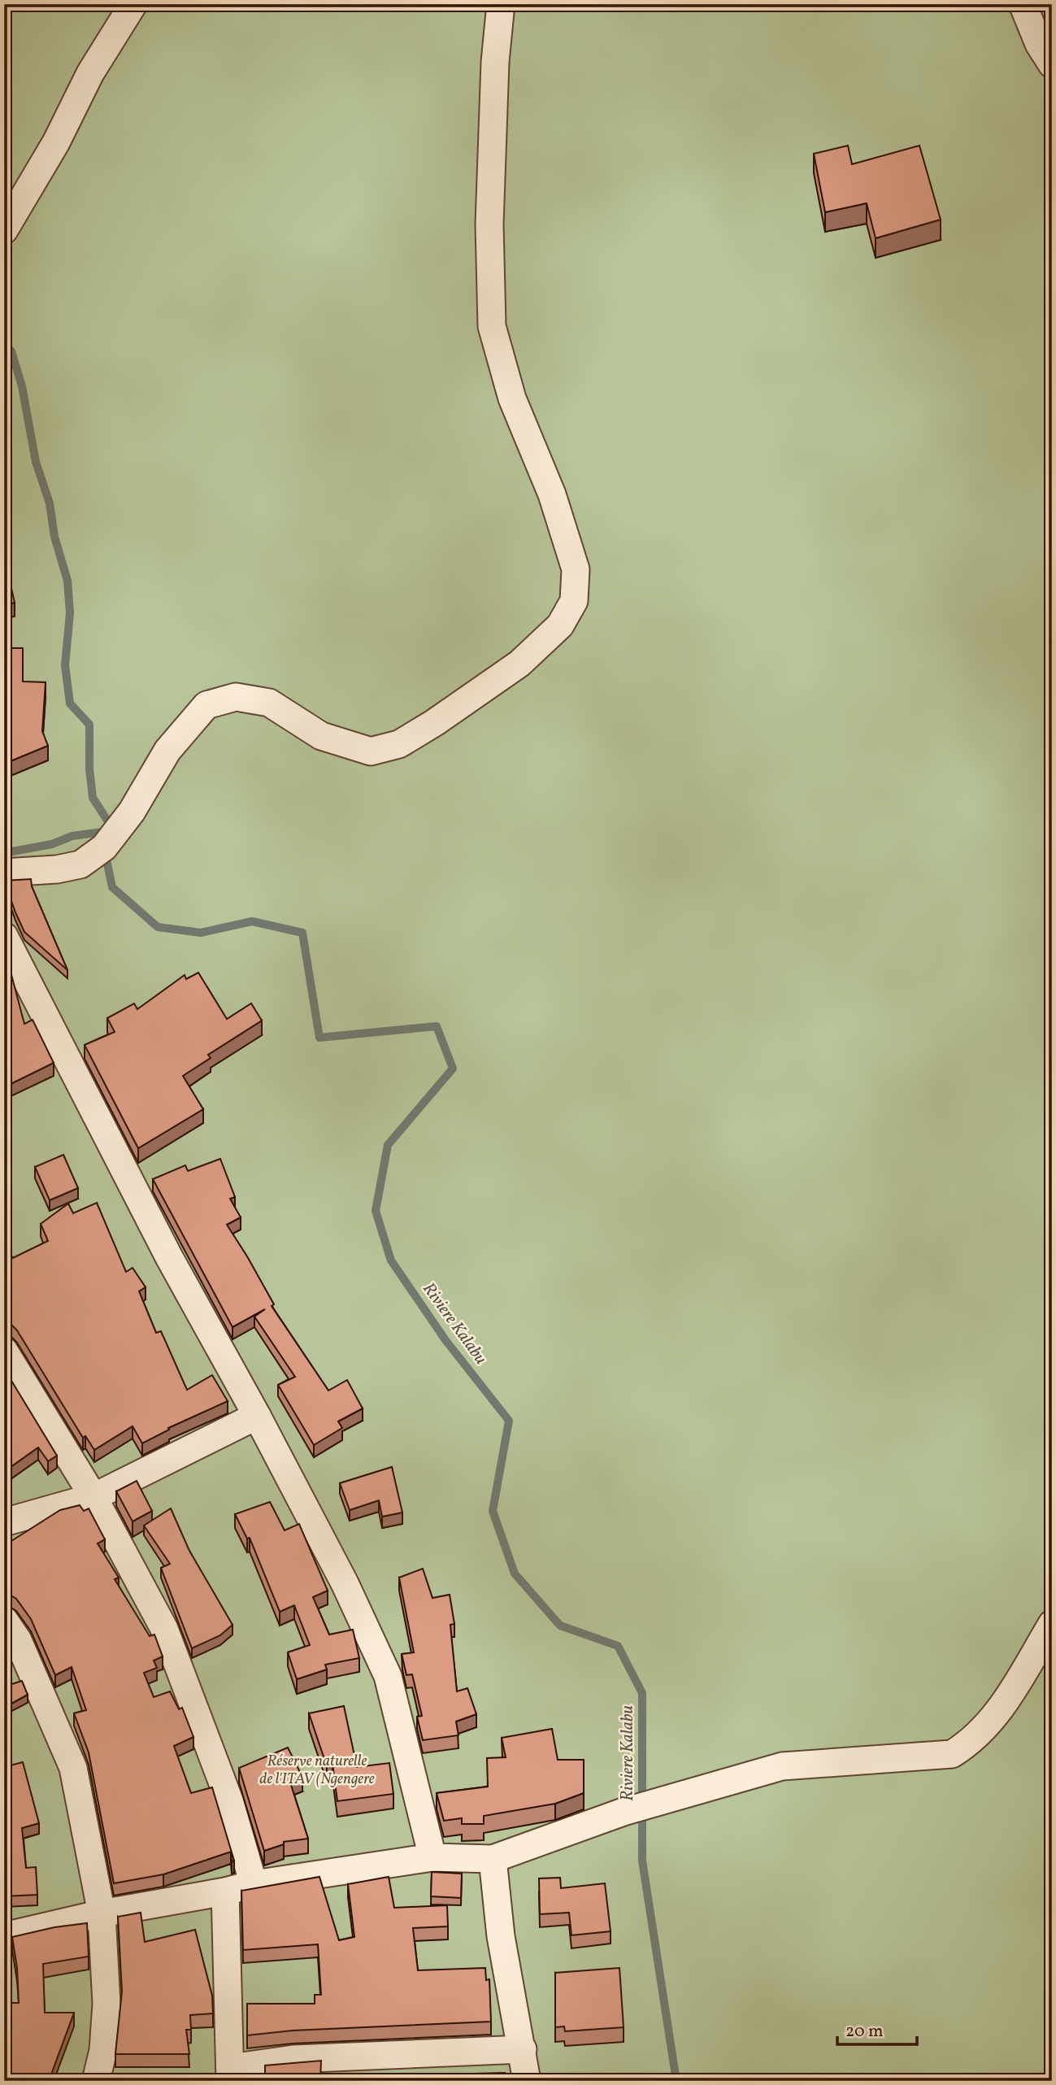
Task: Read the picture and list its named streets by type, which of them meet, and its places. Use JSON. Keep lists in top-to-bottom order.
{
  "water": ["Riviere Kalabu"],
  "parks": ["Réserve naturelle de l'ITAV (Ngengere"],
  "scale_bar": "20 m"
}
